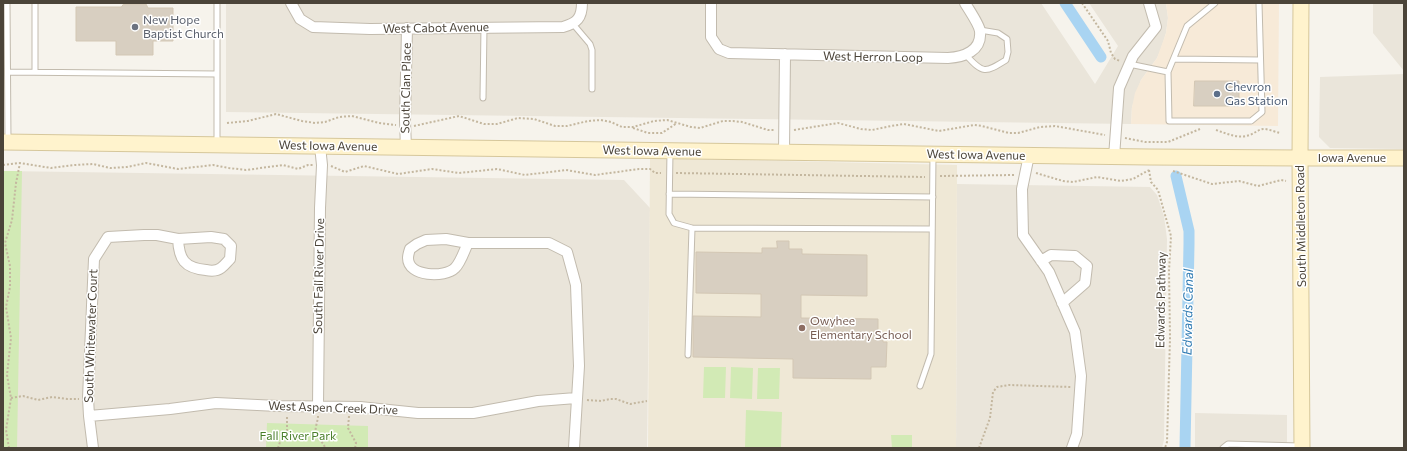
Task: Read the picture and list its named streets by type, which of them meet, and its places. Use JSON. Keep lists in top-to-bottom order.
{
  "streets": {
    "street": [
      "West Cabot Avenue",
      "West Herron Loop",
      "South Clan Place",
      "West Iowa Avenue",
      "Iowa Avenue",
      "South Middleton Road",
      "South Fall River Drive",
      "South Whitewater Court",
      "West Aspen Creek Drive"
    ],
    "path": ["Edwards Pathway"]
  },
  "crossings": [
    ["West Cabot Avenue", "South Clan Place"],
    ["South Clan Place", "West Iowa Avenue"],
    ["West Iowa Avenue", "Iowa Avenue"],
    ["West Iowa Avenue", "South Middleton Road"],
    ["West Iowa Avenue", "South Fall River Drive"],
    ["West Iowa Avenue", "Edwards Pathway"],
    ["Iowa Avenue", "South Middleton Road"],
    ["South Fall River Drive", "West Aspen Creek Drive"],
    ["South Whitewater Court", "West Aspen Creek Drive"]
  ],
  "water": ["Edwards Canal"],
  "parks": ["Fall River Park"],
  "places": ["New Hope Baptist Church", "Chevron Gas Station", "Owyhee Elementary School"]
}
